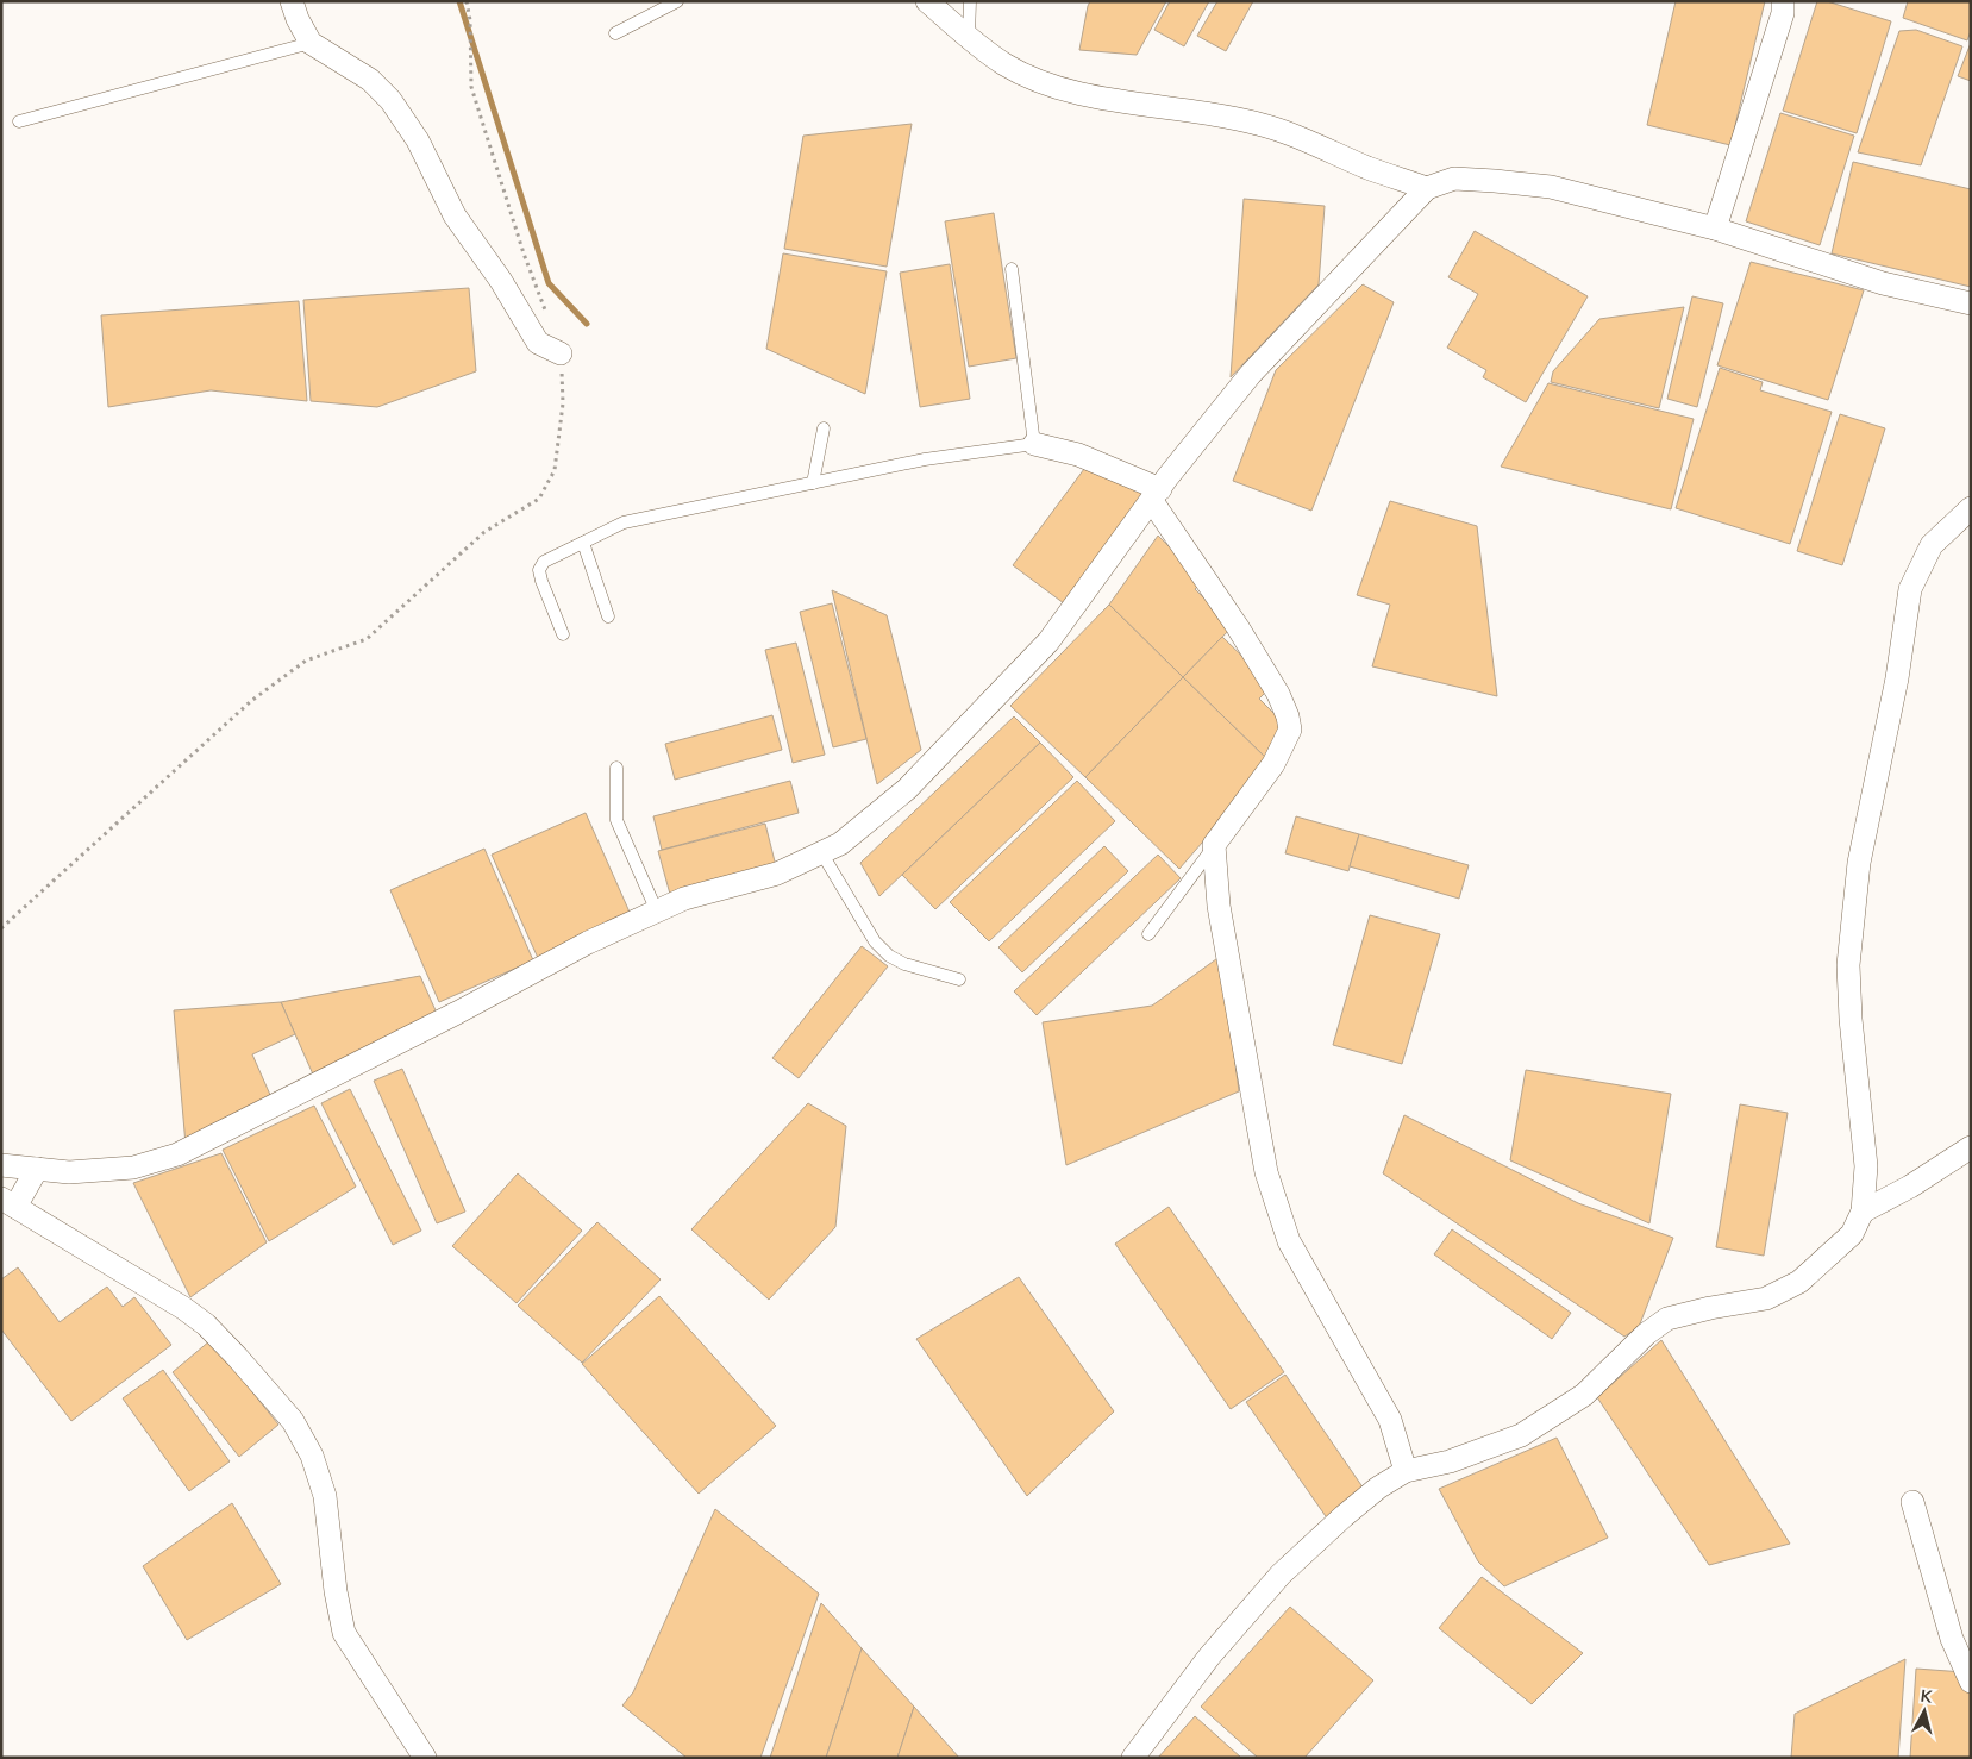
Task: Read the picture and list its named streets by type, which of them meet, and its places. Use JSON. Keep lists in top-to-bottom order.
{
  "north": "top"
}
